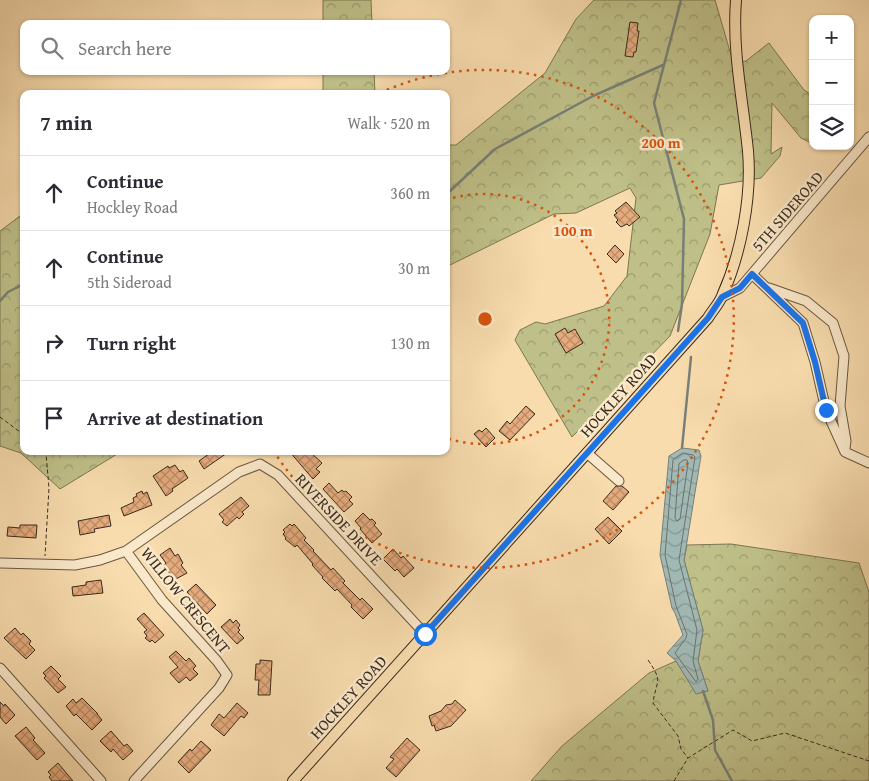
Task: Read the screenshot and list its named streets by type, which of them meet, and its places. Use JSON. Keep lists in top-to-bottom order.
{
  "streets": {
    "main road": ["HOCKLEY ROAD"],
    "street": ["5TH SIDEROAD", "RIVERSIDE DRIVE", "WILLOW CRESCENT"]
  },
  "crossings": [
    ["5TH SIDEROAD", "HOCKLEY ROAD"],
    ["HOCKLEY ROAD", "RIVERSIDE DRIVE"],
    ["RIVERSIDE DRIVE", "WILLOW CRESCENT"]
  ],
  "page": {
    "map_buttons": ["+", "−"],
    "search": "Search here",
    "heading": ["7 min", "Walk · 520 m"],
    "list": [
      ["Continue", "Hockley Road", "360 m"],
      ["Continue", "5th Sideroad", "30 m"],
      ["Turn right", "130 m"],
      "Arrive at destination"
    ]
  },
  "rings": ["200 m", "100 m"]
}
